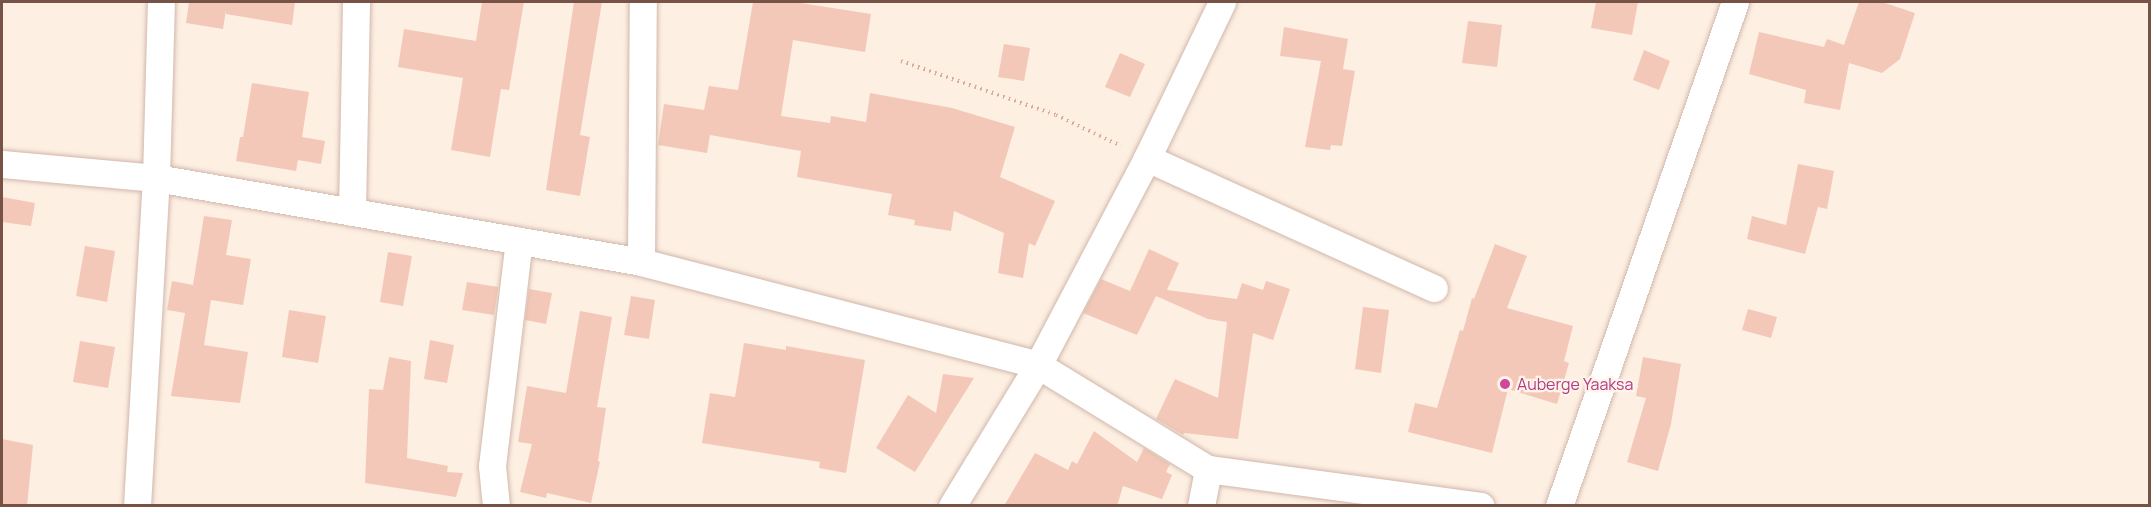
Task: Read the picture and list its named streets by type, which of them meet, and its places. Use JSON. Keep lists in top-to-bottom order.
{
  "places": ["Auberge Yaaksa"]
}
